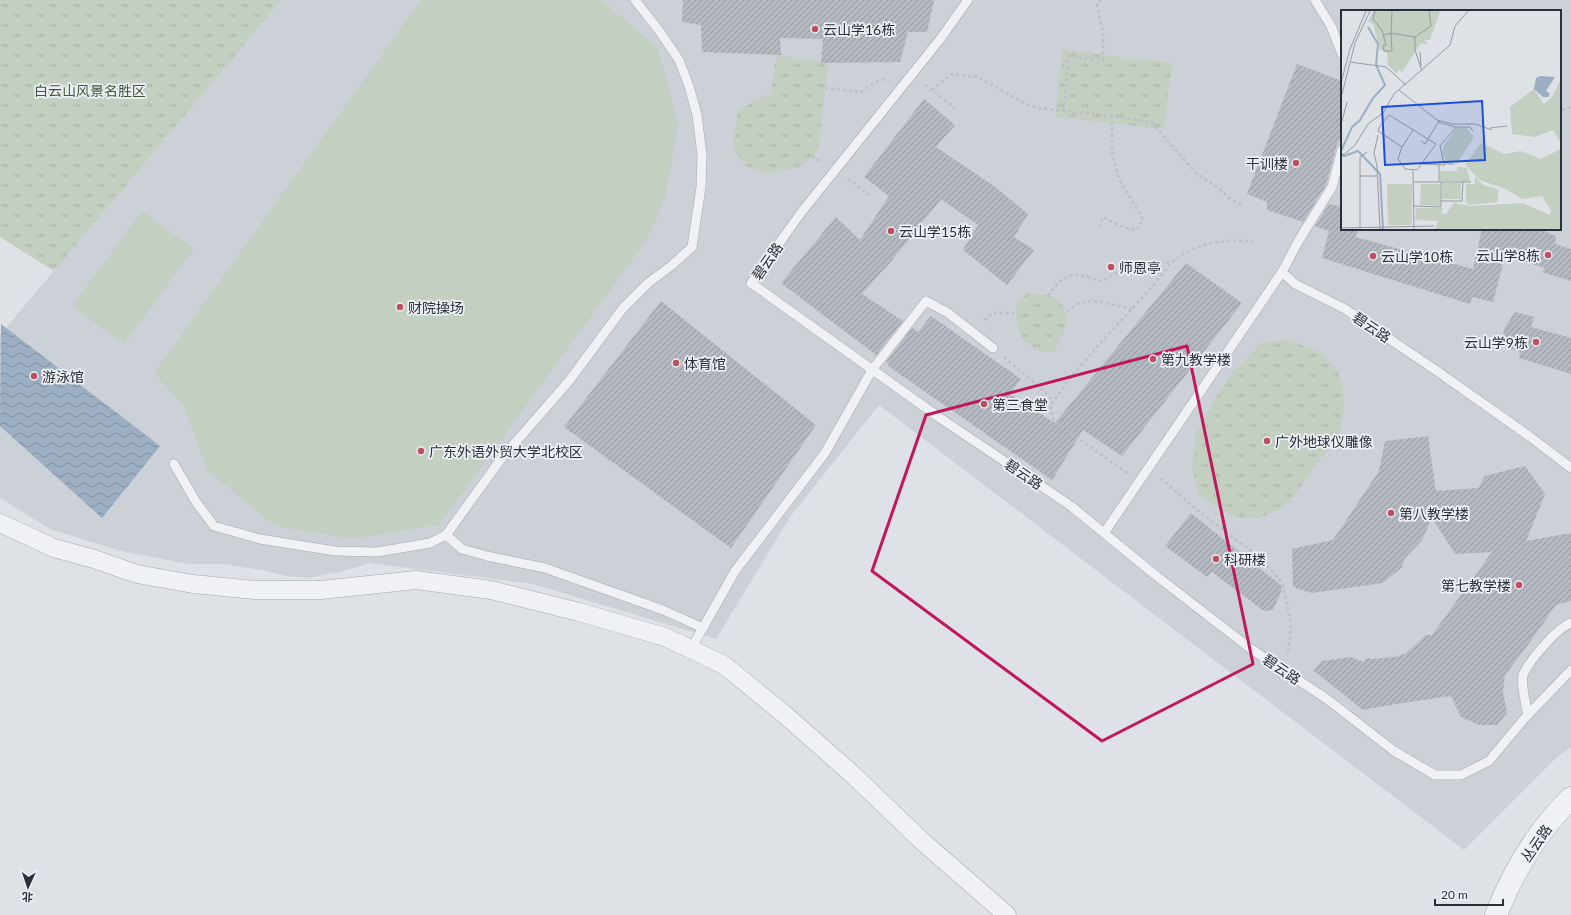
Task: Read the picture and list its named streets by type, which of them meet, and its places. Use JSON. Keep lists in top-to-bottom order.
{
  "streets": {
    "street": ["丛云路"],
    "lane": ["碧云路"]
  },
  "parks": ["白云山风景名胜区"],
  "places": [
    "云山学16栋",
    "干训楼",
    "云山学15栋",
    "云山学8栋",
    "云山学10栋",
    "师恩亭",
    "财院操场",
    "云山学9栋",
    "第九教学楼",
    "体育馆",
    "游泳馆",
    "第三食堂",
    "广外地球仪雕像",
    "广东外语外贸大学北校区",
    "第八教学楼",
    "科研楼",
    "第七教学楼"
  ],
  "scale_bar": "20 m",
  "north": "bottom"
}
